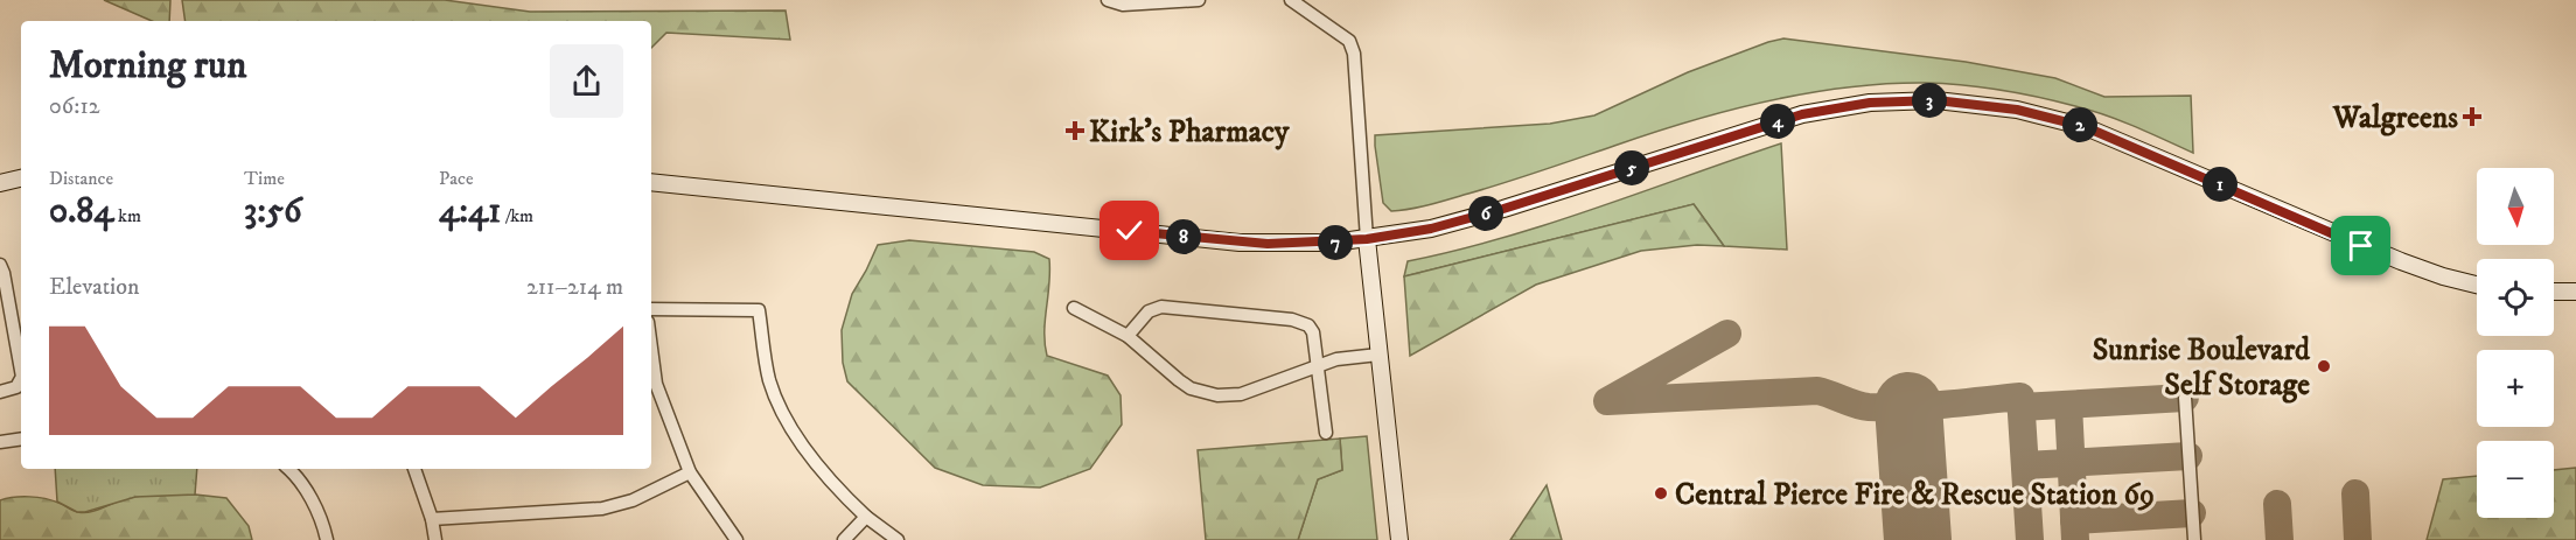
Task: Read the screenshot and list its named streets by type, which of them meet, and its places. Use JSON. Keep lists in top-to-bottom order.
{
  "places": {
    "health": ["Walgreens", "Kirk's Pharmacy"],
    "other": ["Sunrise Boulevard Self Storage", "Central Pierce Fire & Rescue Station 69"]
  },
  "north": "bottom",
  "page": {
    "heading": ["Morning run", "06:12"],
    "pins": [
      "3",
      "4",
      "2",
      "5",
      "1",
      "6",
      "8",
      "7"
    ],
    "stats": [
      ["Distance", "0.84 km"],
      ["Time", "3:56"],
      ["Pace", "4:41 /km"]
    ],
    "map_buttons": ["+", "−"],
    "chart": ["Elevation", "211–214 m"]
  }
}
